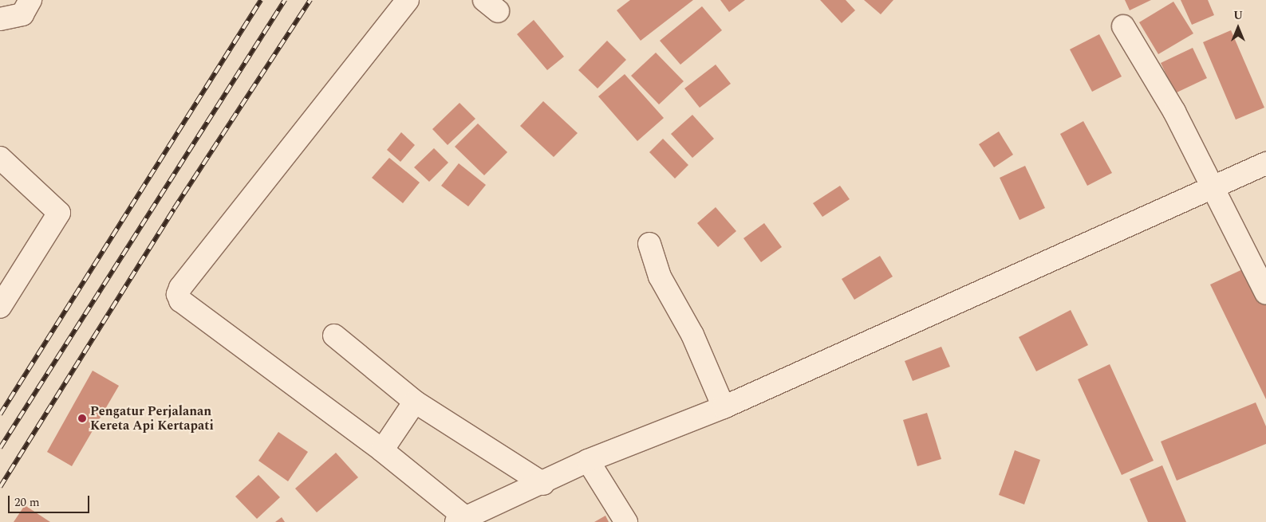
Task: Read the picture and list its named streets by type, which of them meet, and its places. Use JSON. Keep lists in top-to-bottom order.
{
  "places": ["Pengatur Perjalanan Kereta Api Kertapati"],
  "scale_bar": "20 m",
  "north": "top"
}
